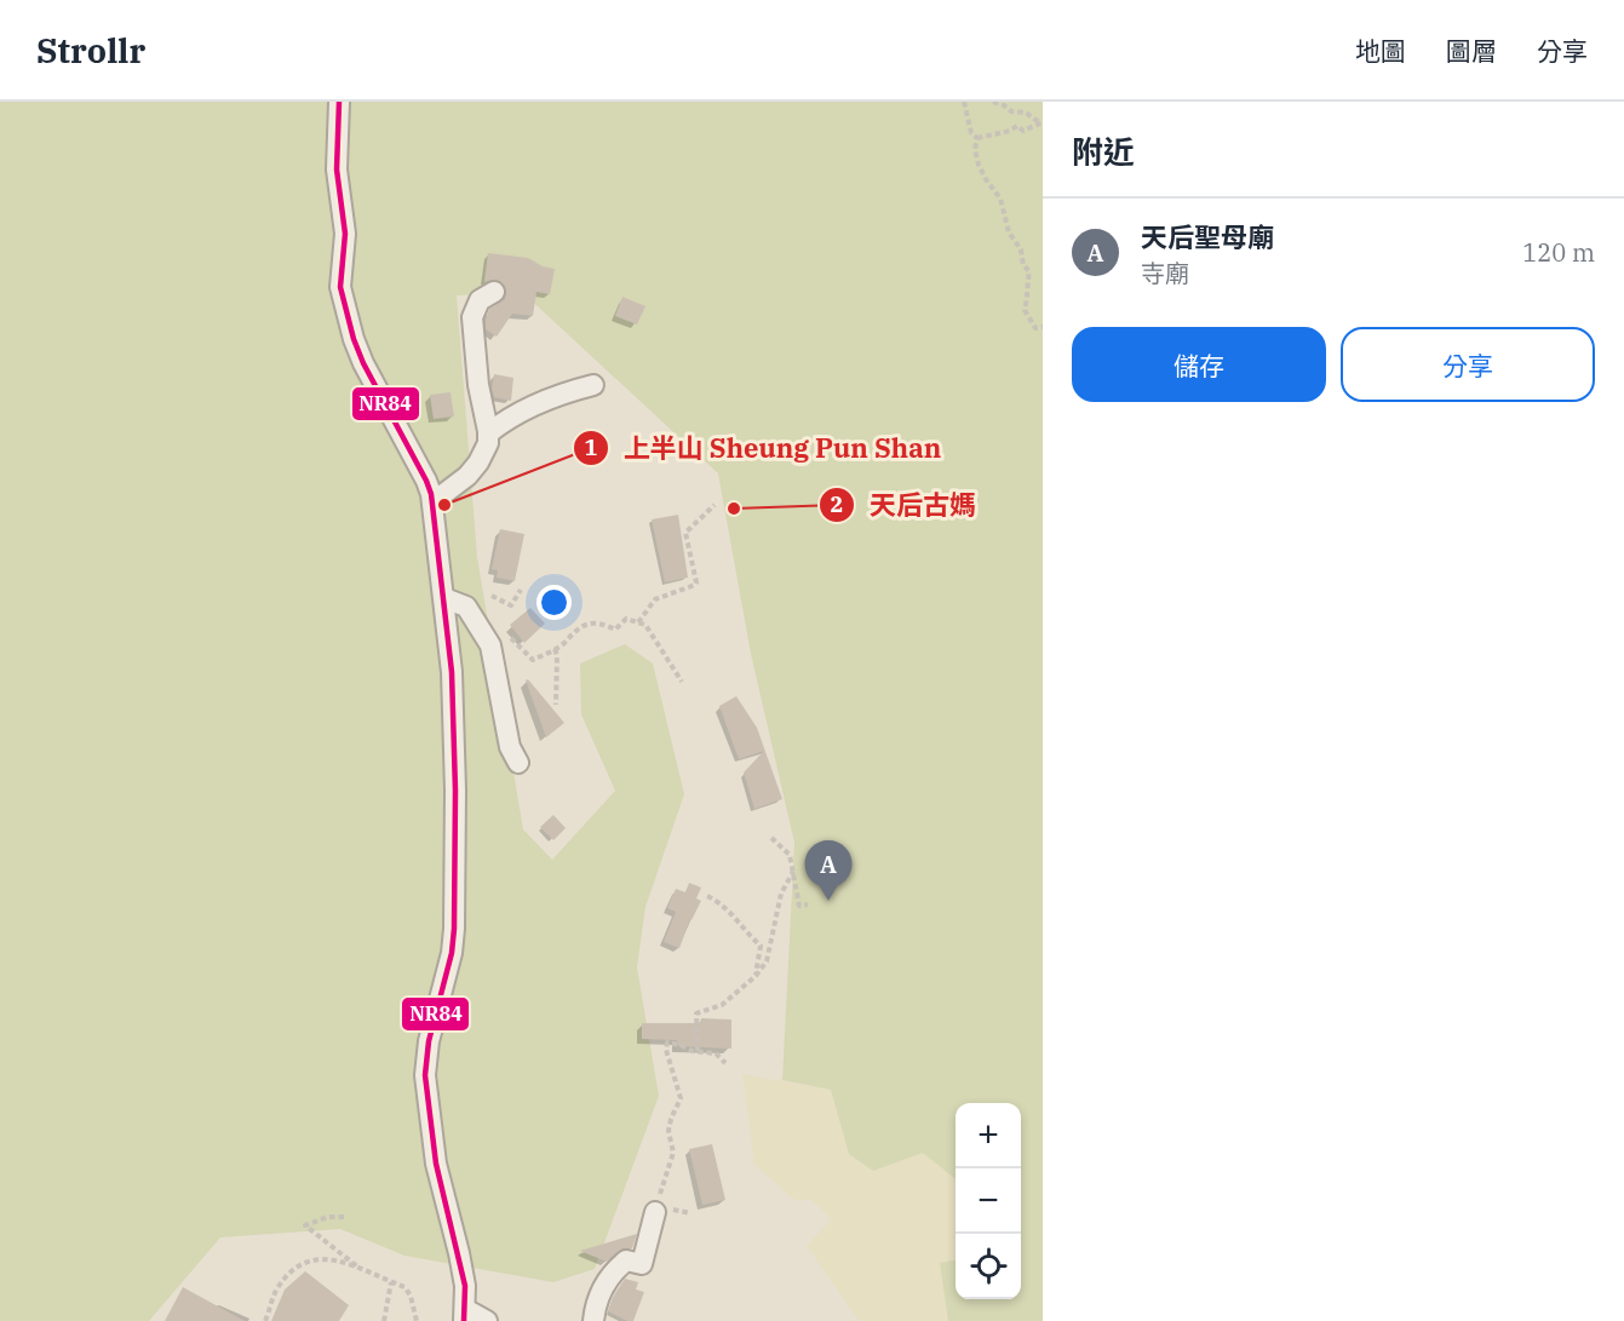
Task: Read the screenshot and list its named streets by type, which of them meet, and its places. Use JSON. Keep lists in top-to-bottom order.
{
  "places": ["上半山 Sheung Pun Shan", "天后古媽"],
  "lines": ["transit line NR84"],
  "page": {
    "header": "Strollr",
    "nav": ["地圖", "圖層", "分享"],
    "heading": "附近",
    "list": [
      {
        "mark": "A",
        "name": "天后聖母廟",
        "note": "寺廟",
        "value": "120 m"
      }
    ],
    "buttons": ["儲存", "分享"],
    "pins": "A",
    "map_buttons": ["+", "−"]
  }
}
